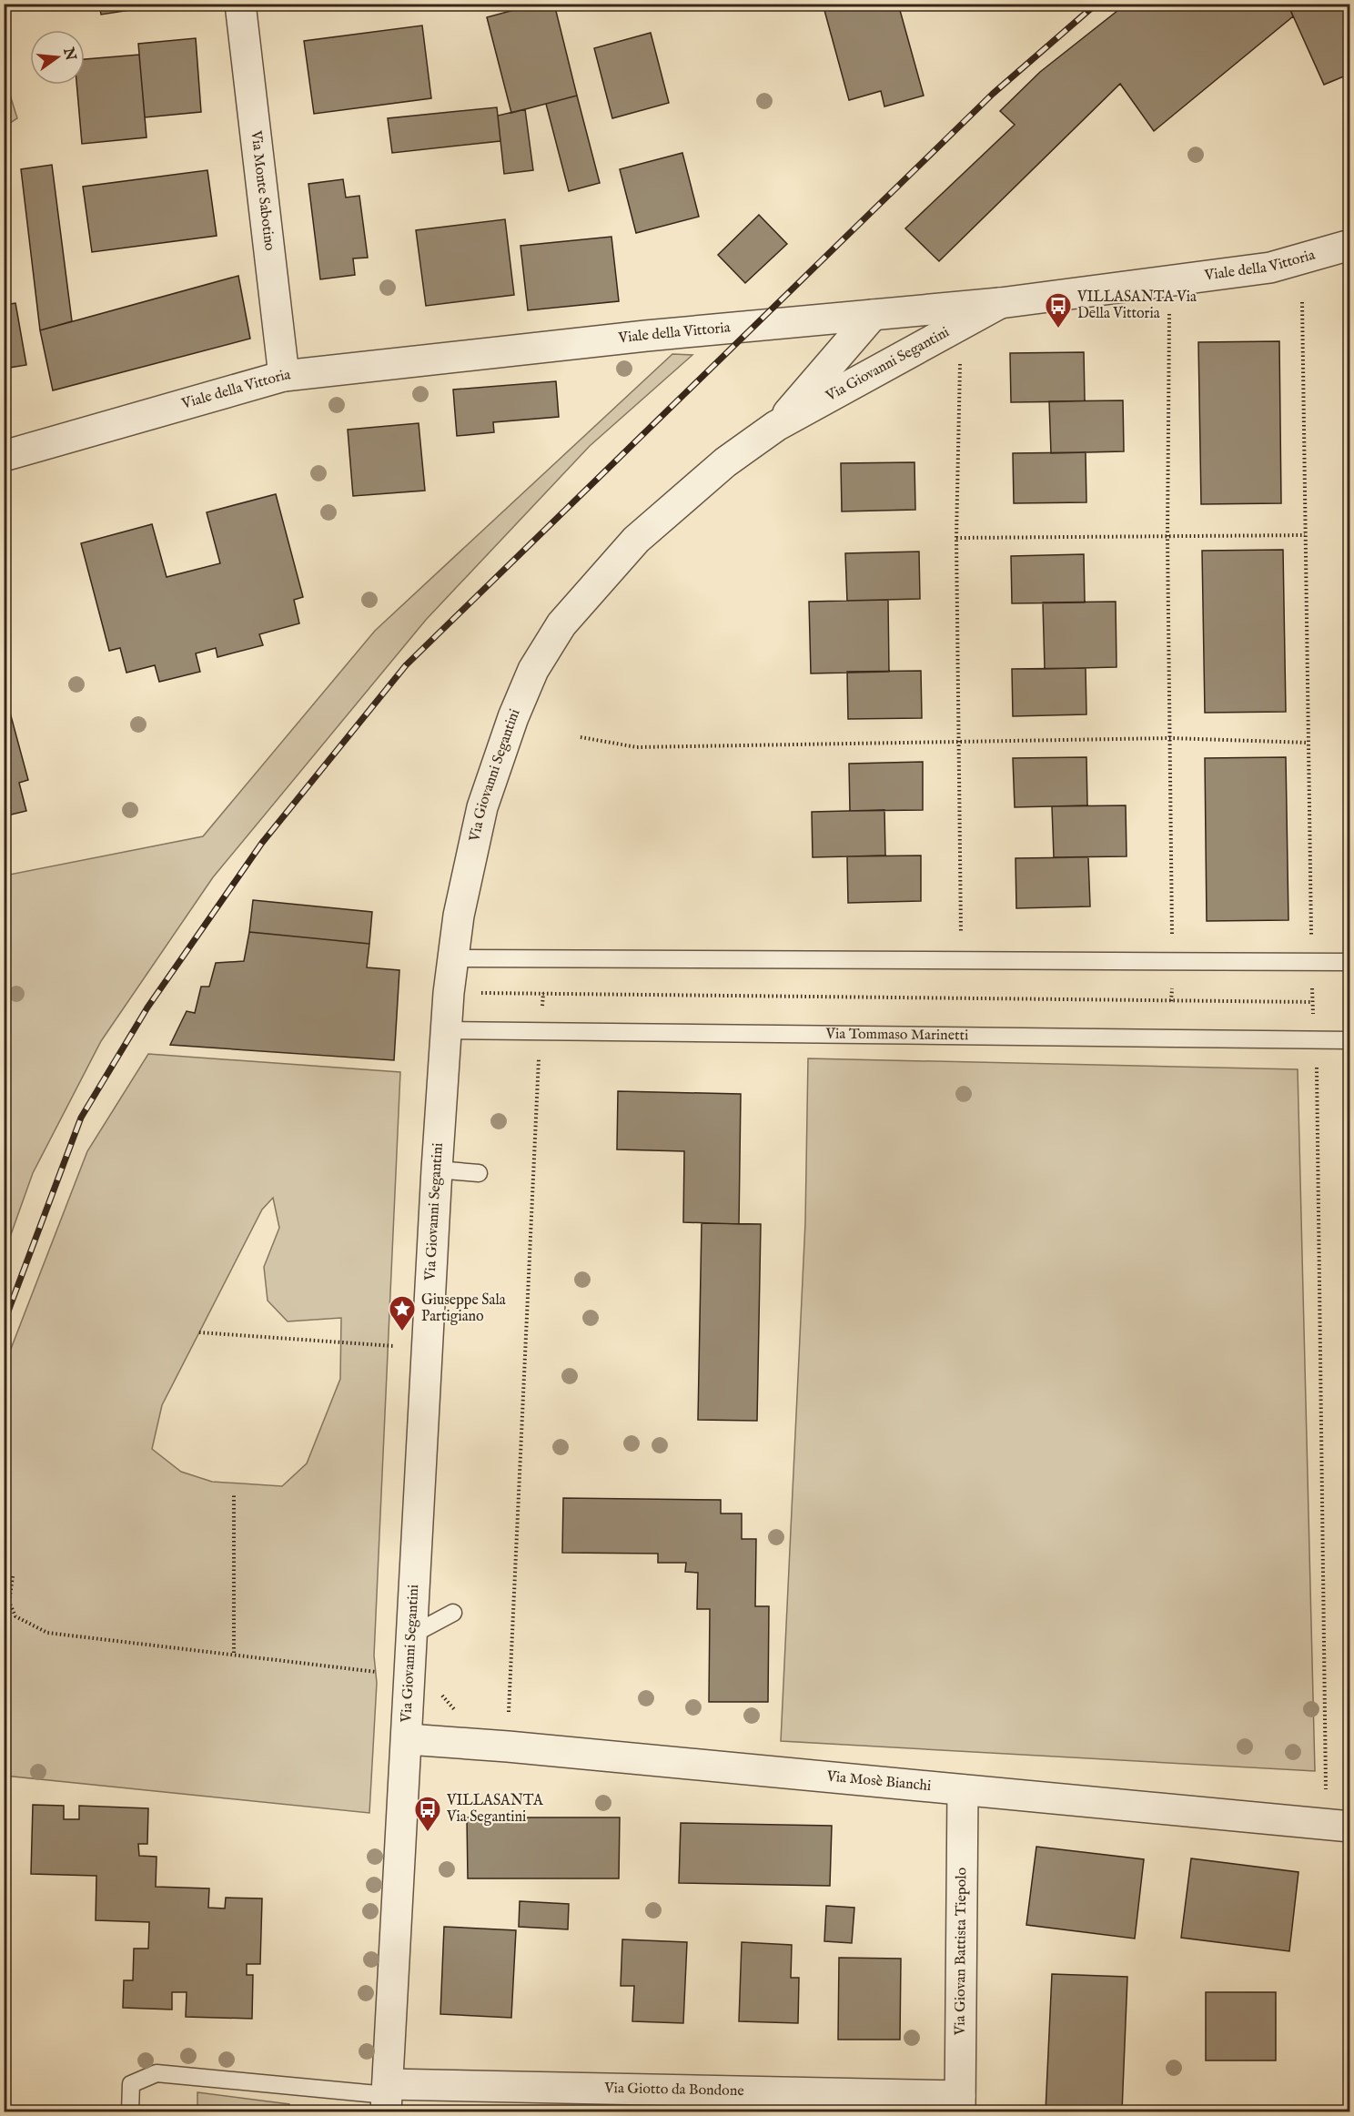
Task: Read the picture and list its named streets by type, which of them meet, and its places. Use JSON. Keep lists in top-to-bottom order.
{
  "streets": {
    "street": [
      "Via Monte Sabotino",
      "Viale della Vittoria",
      "Via Giovanni Segantini",
      "Via Mosè Bianchi",
      "Via Giovan Battista Tiepolo",
      "Via Giotto da Bondone"
    ],
    "lane": ["Via Tommaso Marinetti"]
  },
  "crossings": [
    ["Via Monte Sabotino", "Viale della Vittoria"],
    ["Viale della Vittoria", "Via Giovanni Segantini"],
    ["Via Giovanni Segantini", "Via Tommaso Marinetti"],
    ["Via Giovanni Segantini", "Via Mosè Bianchi"],
    ["Via Giovanni Segantini", "Via Giotto da Bondone"],
    ["Via Mosè Bianchi", "Via Giovan Battista Tiepolo"],
    ["Via Giovan Battista Tiepolo", "Via Giotto da Bondone"]
  ],
  "places": {
    "bus stop": ["VILLASANTA Via Della Vittoria", "VILLASANTA Via Segantini"],
    "place": ["Giuseppe Sala Partigiano"]
  },
  "north": "right"
}
